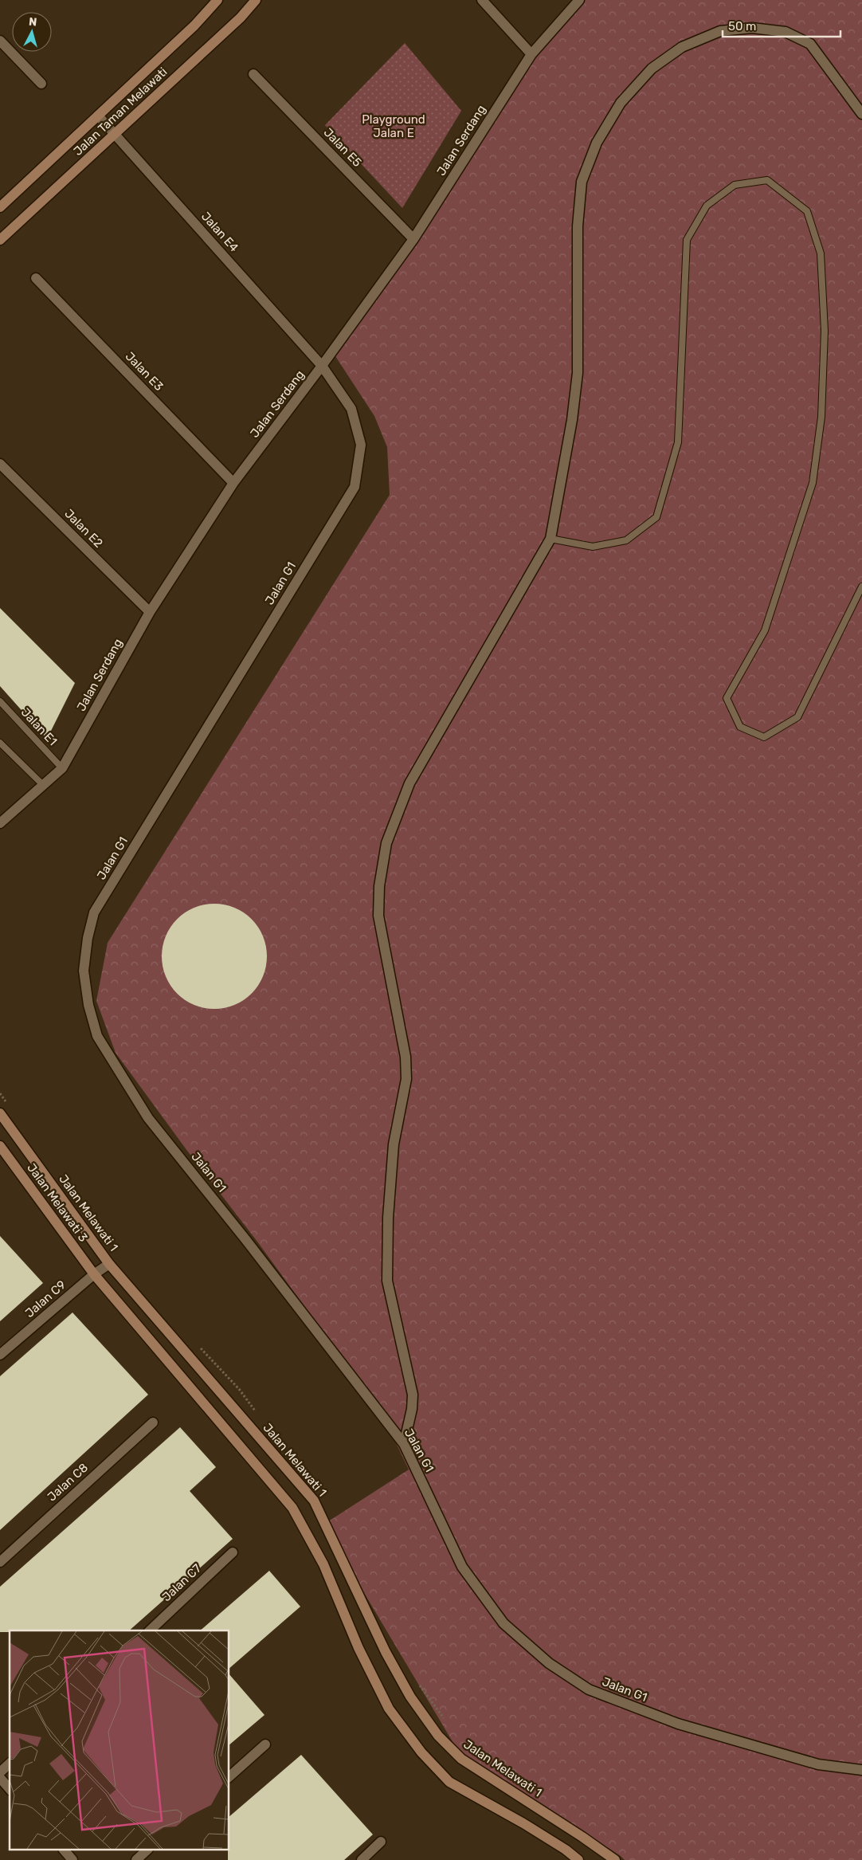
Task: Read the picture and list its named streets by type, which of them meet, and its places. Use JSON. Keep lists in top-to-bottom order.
{
  "streets": {
    "street": [
      "Jalan Taman Melawati",
      "Jalan Serdang",
      "Jalan E5",
      "Jalan E4",
      "Jalan E3",
      "Jalan E2",
      "Jalan G1",
      "Jalan Melawati 3",
      "Jalan Melawati 1",
      "Jalan C9",
      "Jalan C8",
      "Jalan C7"
    ],
    "lane": ["Jalan E1"]
  },
  "crossings": [
    ["Jalan Taman Melawati", "Jalan E4"],
    ["Jalan Serdang", "Jalan E5"],
    ["Jalan Serdang", "Jalan E4"],
    ["Jalan Serdang", "Jalan E3"],
    ["Jalan Serdang", "Jalan E2"],
    ["Jalan Serdang", "Jalan G1"],
    ["Jalan Serdang", "Jalan E1"],
    ["Jalan E4", "Jalan G1"],
    ["Jalan Melawati 3", "Jalan C9"],
    ["Jalan Melawati 1", "Jalan C9"]
  ],
  "parks": ["Playground Jalan E"],
  "scale_bar": "50 m",
  "north": "top"
}
